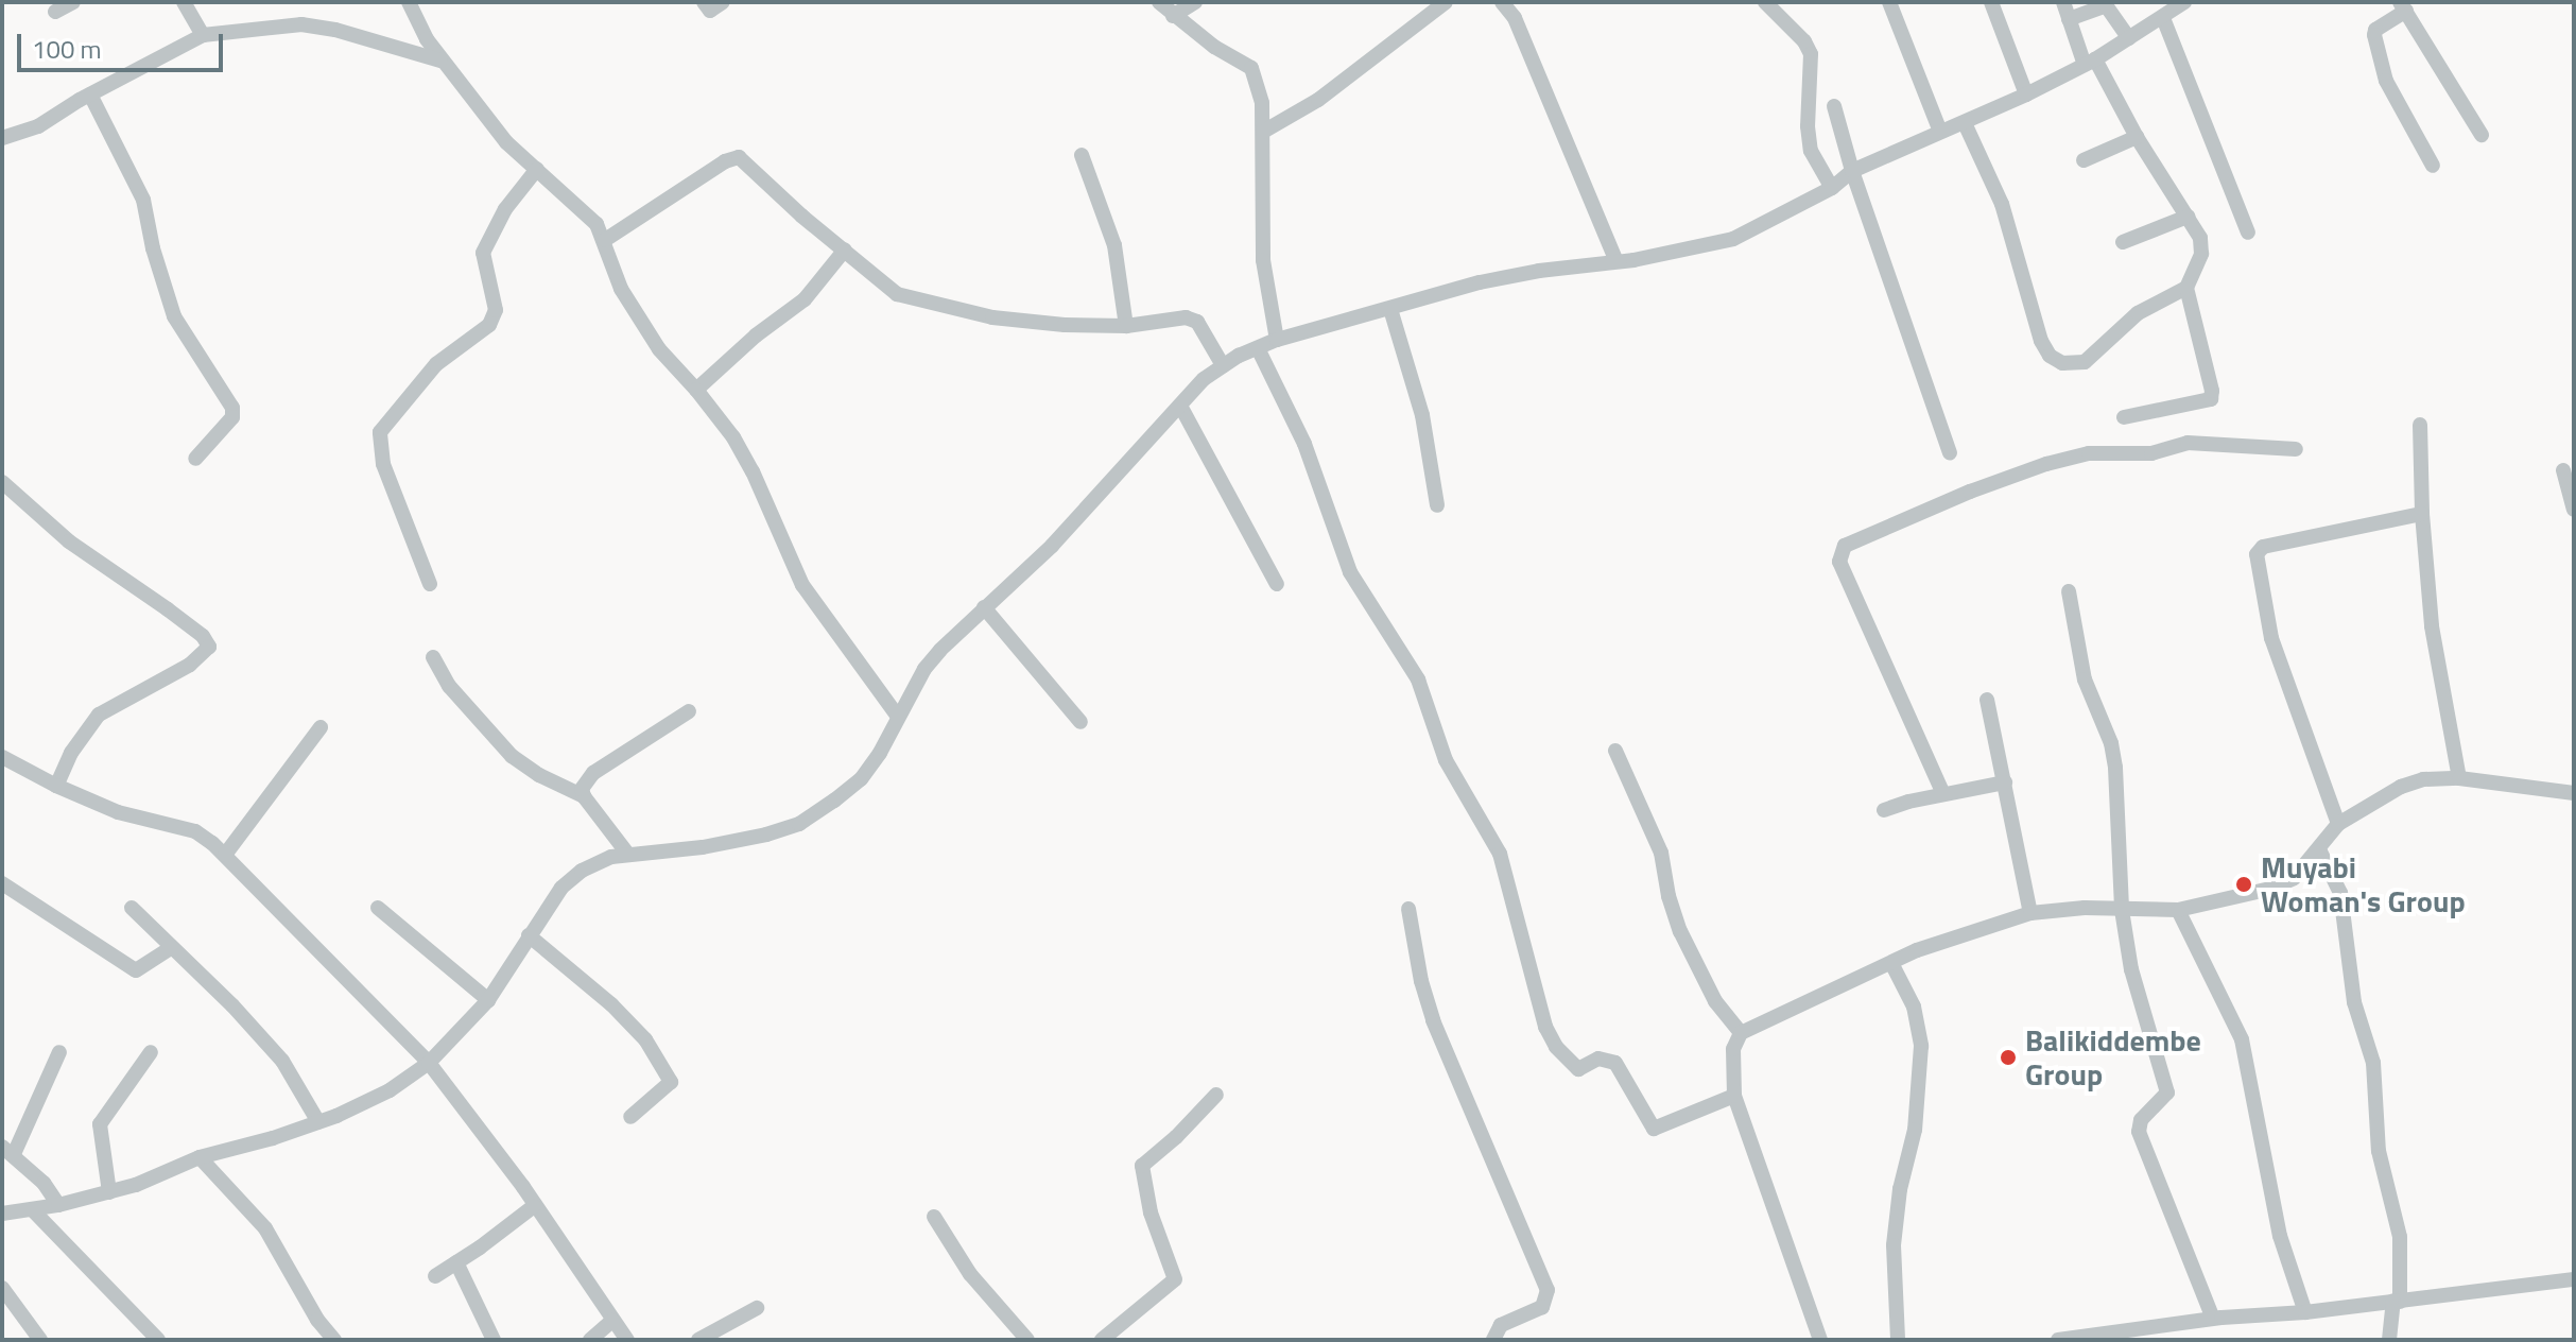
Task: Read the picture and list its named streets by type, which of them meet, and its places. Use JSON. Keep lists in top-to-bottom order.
{
  "places": ["Muyabi Woman's Group", "Balikiddembe Group"],
  "scale_bar": "100 m"
}
